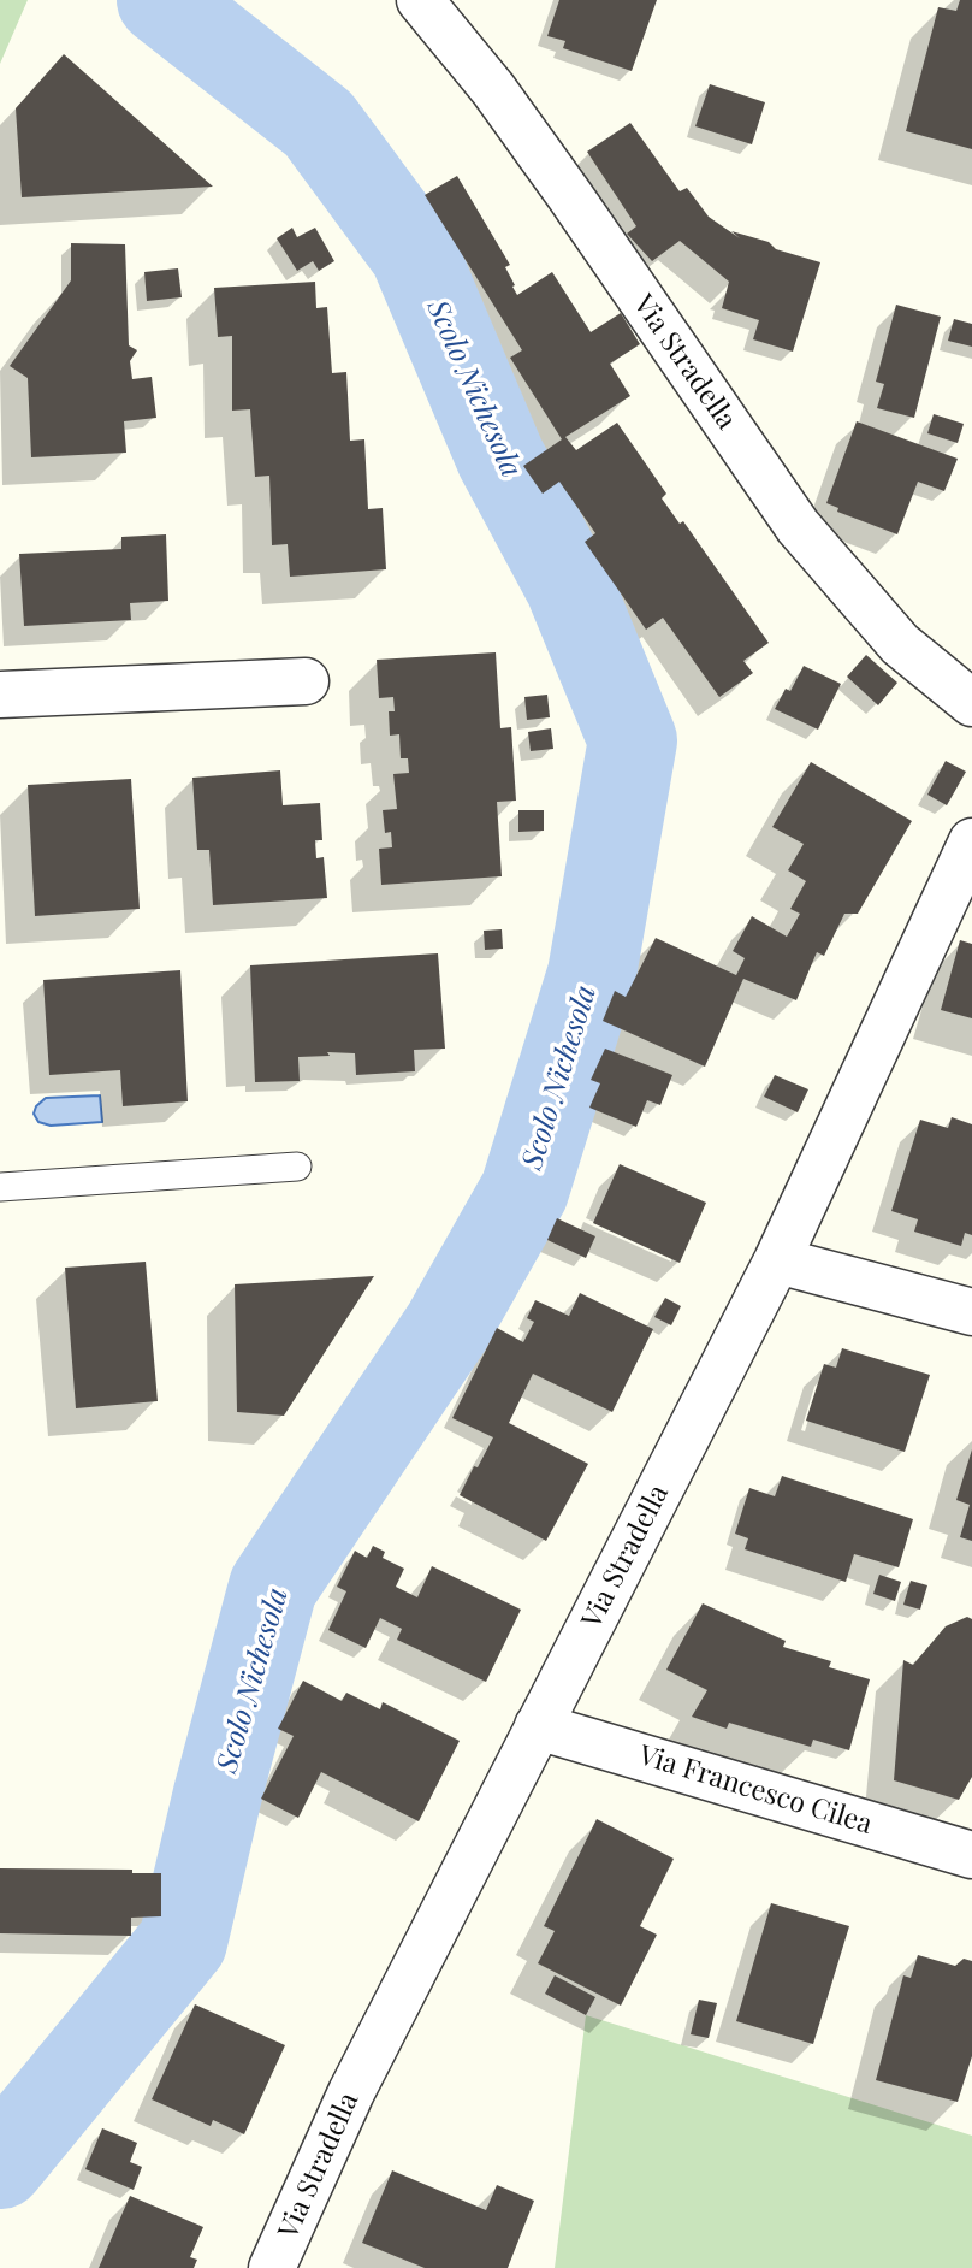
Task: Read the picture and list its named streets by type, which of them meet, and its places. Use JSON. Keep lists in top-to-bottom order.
{
  "streets": {
    "street": ["Via Stradella", "Via Francesco Cilea"]
  },
  "crossings": [
    ["Via Stradella", "Via Francesco Cilea"]
  ],
  "water": ["Scolo Nichesola"]
}
